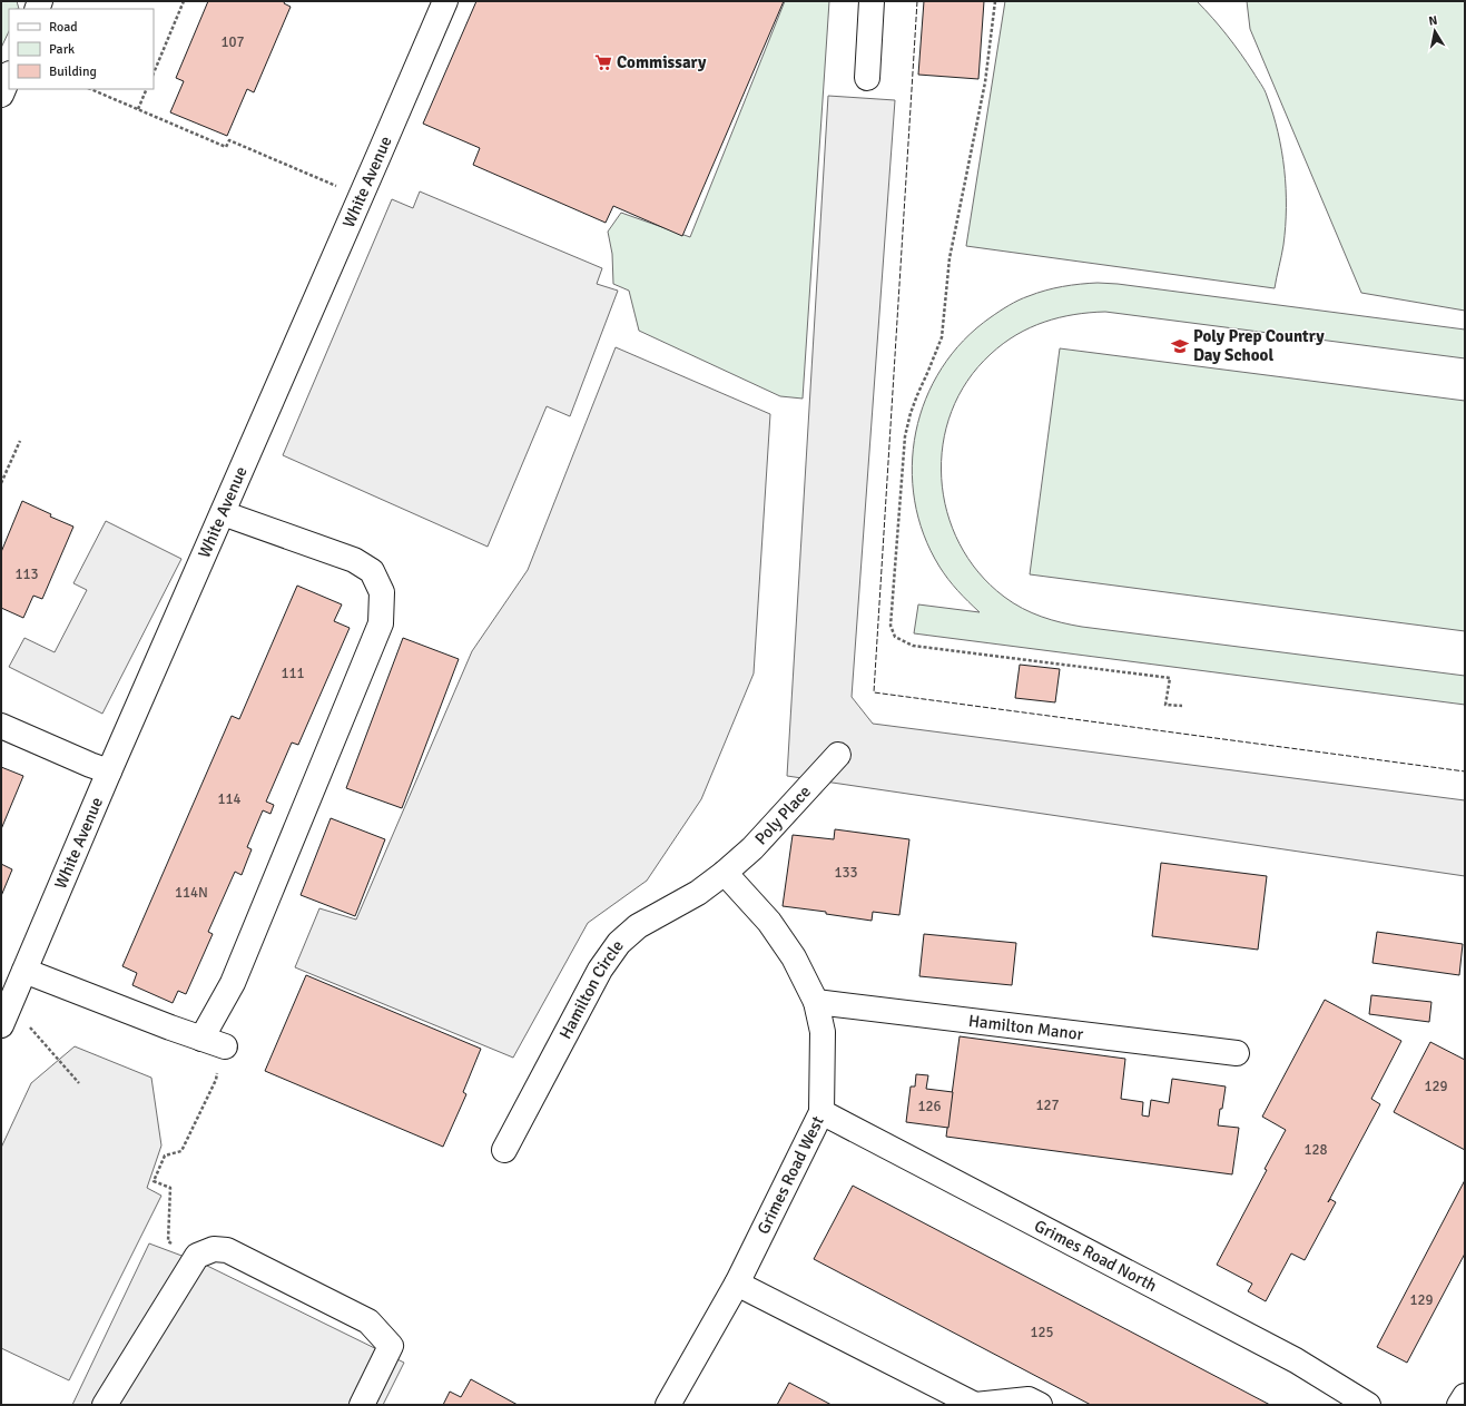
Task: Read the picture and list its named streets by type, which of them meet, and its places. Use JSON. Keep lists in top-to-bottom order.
{
  "streets": {
    "street": [
      "White Avenue",
      "Poly Place",
      "Hamilton Circle",
      "Hamilton Manor",
      "Grimes Road West",
      "Grimes Road North"
    ]
  },
  "crossings": [
    ["Poly Place", "Hamilton Circle"],
    ["Poly Place", "Grimes Road West"],
    ["Hamilton Circle", "Grimes Road West"],
    ["Hamilton Manor", "Grimes Road West"],
    ["Grimes Road West", "Grimes Road North"]
  ],
  "places": {
    "supermarket": ["Commissary"],
    "school or university": ["Poly Prep Country Day School"]
  },
  "house_numbers": [
    "107",
    "113",
    "111",
    "114",
    "133",
    "114N",
    "129",
    "127",
    "126",
    "128",
    "129",
    "125"
  ],
  "legend": ["Road", "Park", "Building"],
  "north": "top"
}
